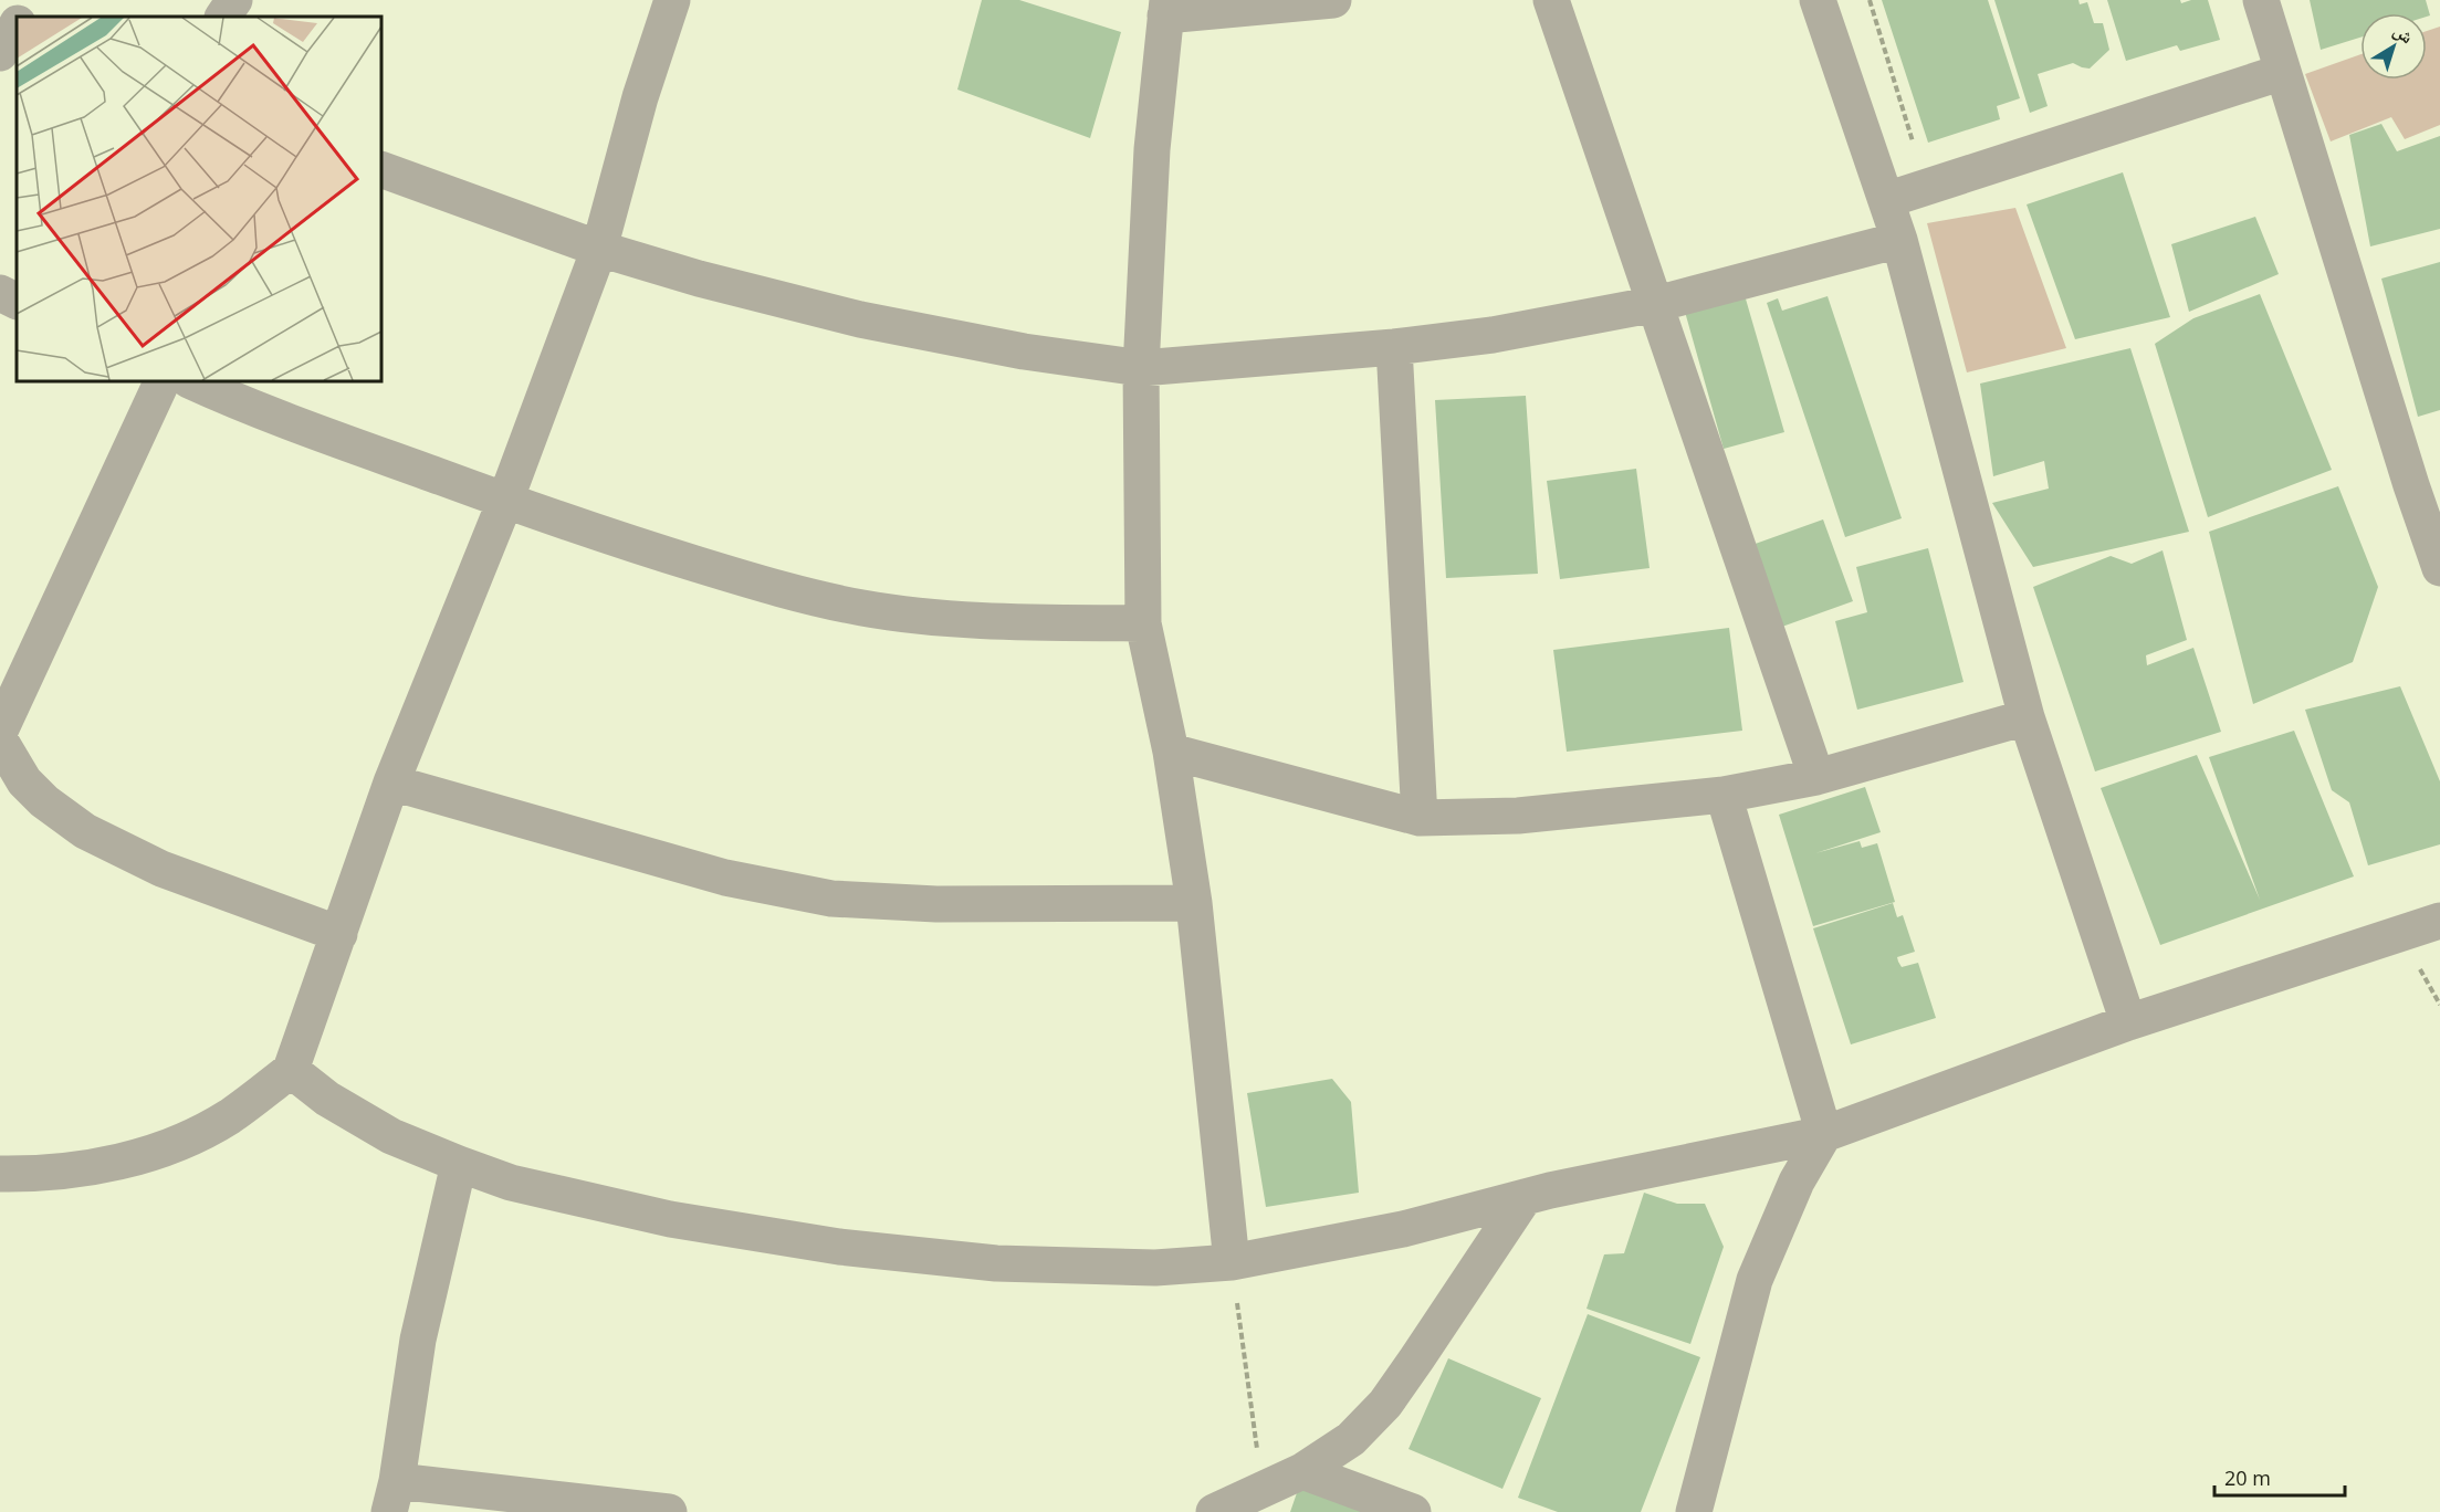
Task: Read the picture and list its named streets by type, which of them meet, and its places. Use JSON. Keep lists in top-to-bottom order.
{
  "scale_bar": "20 m",
  "north": "top right"
}
